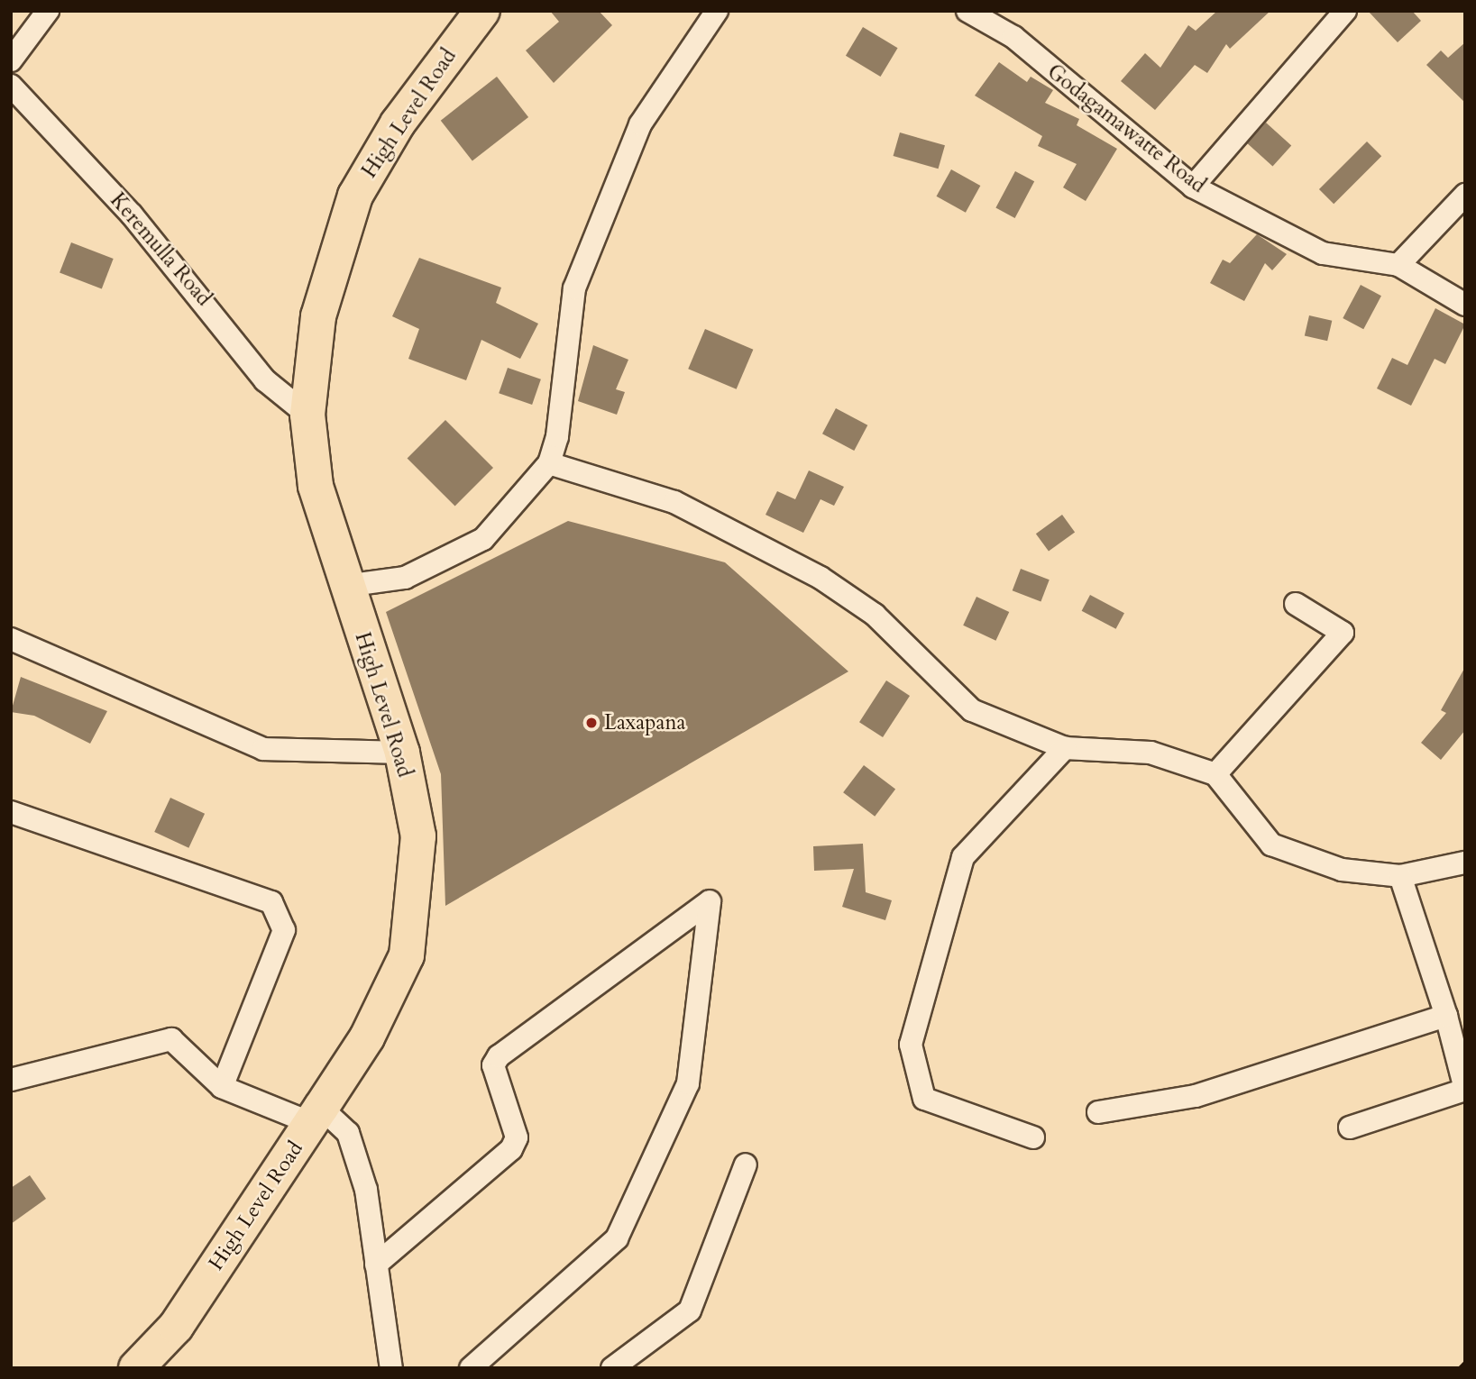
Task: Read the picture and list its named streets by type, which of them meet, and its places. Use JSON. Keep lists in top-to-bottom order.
{
  "streets": {
    "highway": ["High Level Road"],
    "street": ["Godagamawatte Road", "Keremulla Road"]
  },
  "crossings": [
    ["High Level Road", "Keremulla Road"]
  ],
  "places": ["Laxapana"]
}
